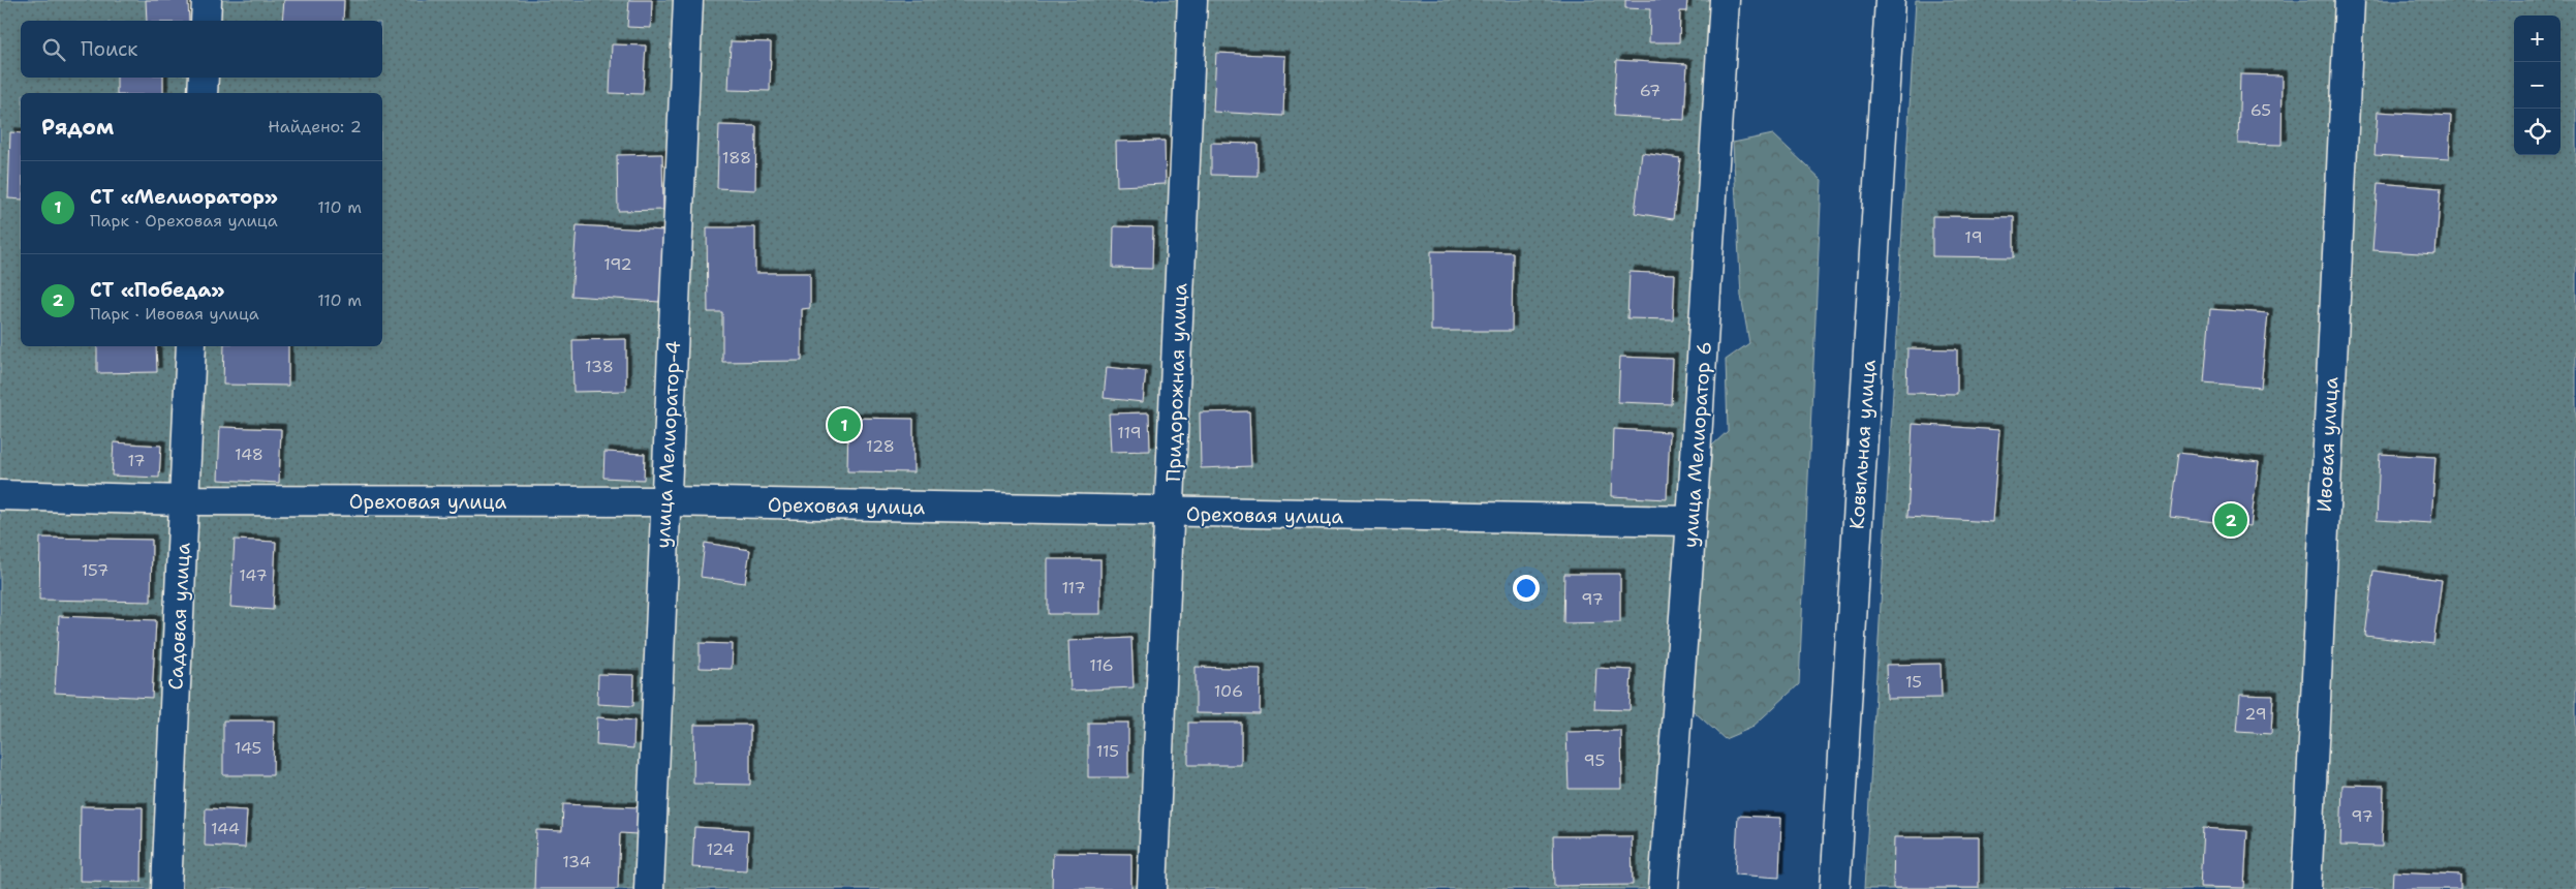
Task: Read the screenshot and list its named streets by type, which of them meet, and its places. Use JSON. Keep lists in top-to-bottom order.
{
  "streets": {
    "street": [
      "Придорожная улица",
      "улица Мелиоратор-4",
      "улица Мелиоратор 6",
      "Ковыльная улица",
      "Ивовая улица",
      "Ореховая улица",
      "Садовая улица"
    ]
  },
  "crossings": [
    ["Придорожная улица", "Ореховая улица"],
    ["улица Мелиоратор-4", "Ореховая улица"],
    ["улица Мелиоратор 6", "Ореховая улица"],
    ["Ореховая улица", "Садовая улица"]
  ],
  "house_numbers": [
    "67",
    "65",
    "188",
    "19",
    "192",
    "138",
    "119",
    "128",
    "148",
    "17",
    "157",
    "147",
    "117",
    "97",
    "116",
    "15",
    "106",
    "29",
    "145",
    "115",
    "95",
    "97",
    "144",
    "124",
    "134"
  ],
  "page": {
    "map_buttons": ["+", "−"],
    "search": "Поиск",
    "heading": ["Рядом", "Найдено: 2"],
    "list": [
      {
        "mark": "1",
        "name": "СТ «Мелиоратор»",
        "note": "Парк · Ореховая улица",
        "value": "110 m"
      },
      {
        "mark": "2",
        "name": "СТ «Победа»",
        "note": "Парк · Ивовая улица",
        "value": "110 m"
      }
    ],
    "pins": ["1", "2"]
  }
}
